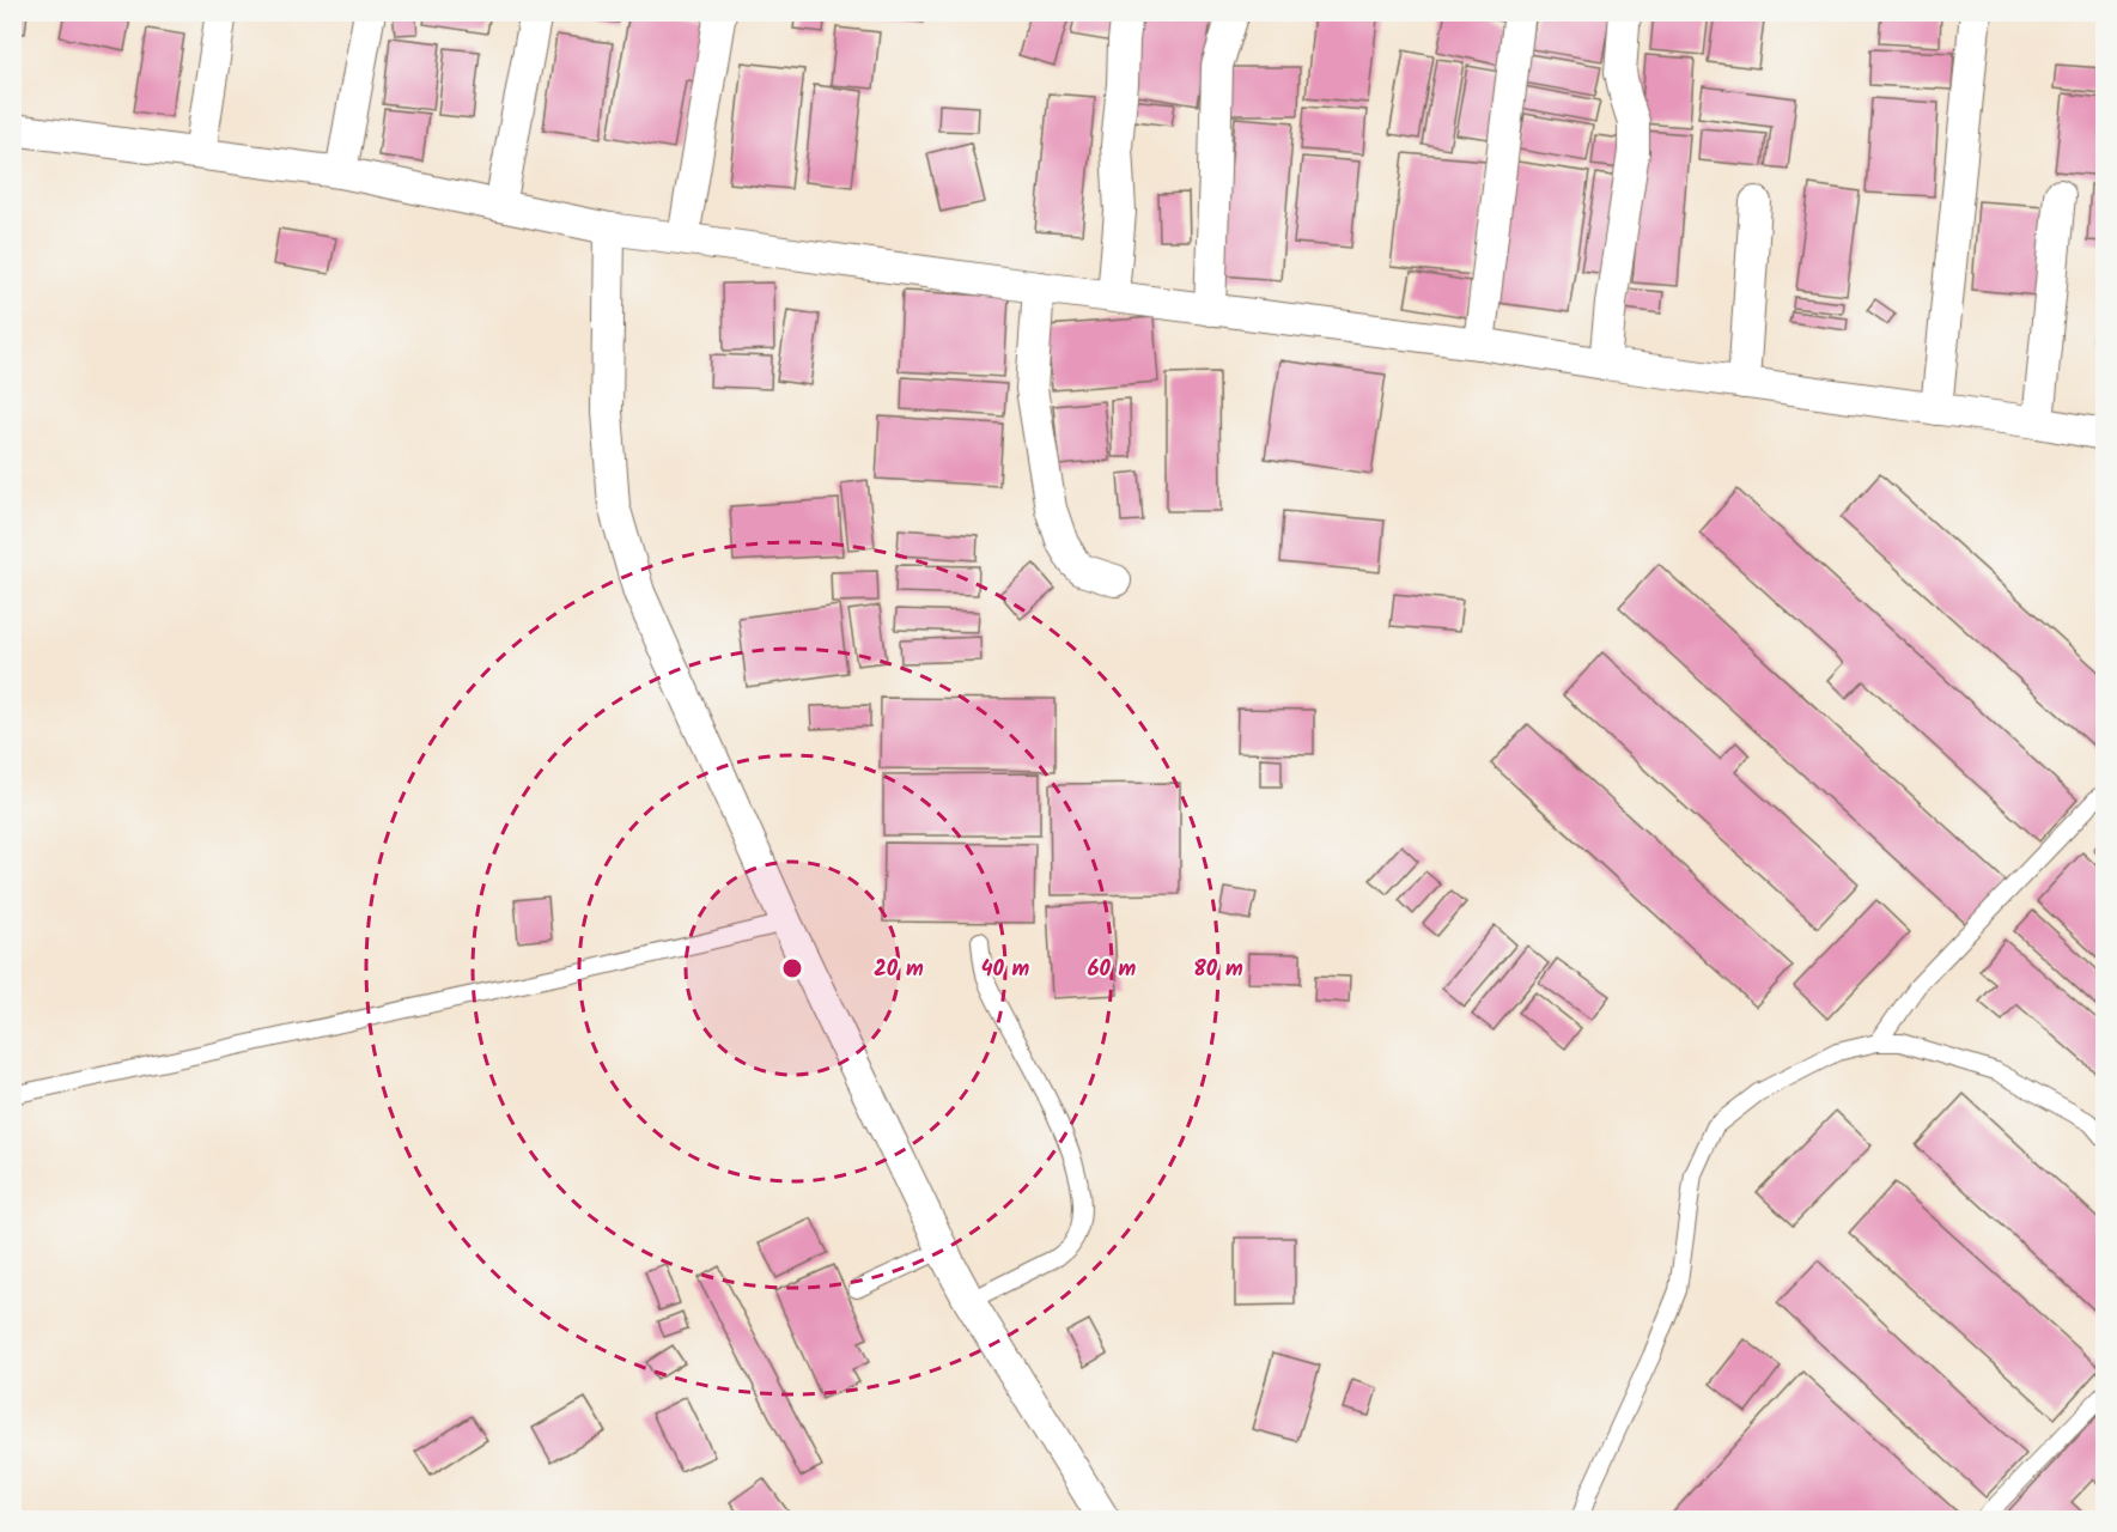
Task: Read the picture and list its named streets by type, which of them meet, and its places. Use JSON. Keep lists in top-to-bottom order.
{
  "rings": [
    "20 m",
    "40 m",
    "60 m",
    "80 m"
  ]
}
